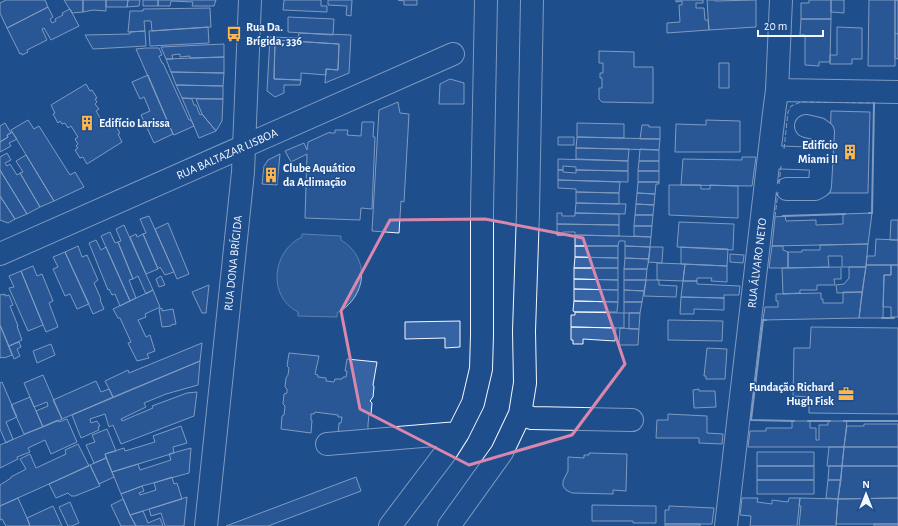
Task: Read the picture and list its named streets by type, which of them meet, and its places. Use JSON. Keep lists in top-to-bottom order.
{
  "streets": {
    "street": ["RUA BALTAZAR LISBOA", "RUA DONA BRÍGIDA", "RUA ÁLVARO NETO"]
  },
  "crossings": [
    ["RUA BALTAZAR LISBOA", "RUA DONA BRÍGIDA"]
  ],
  "places": {
    "bus stop": ["Rua Da. Brígida, 336"],
    "building": ["Edifício Larissa", "Edifício Miami II", "Clube Aquático da Aclimação"],
    "office": ["Fundação Richard Hugh Fisk"]
  },
  "scale_bar": "20 m",
  "north": "top"
}
